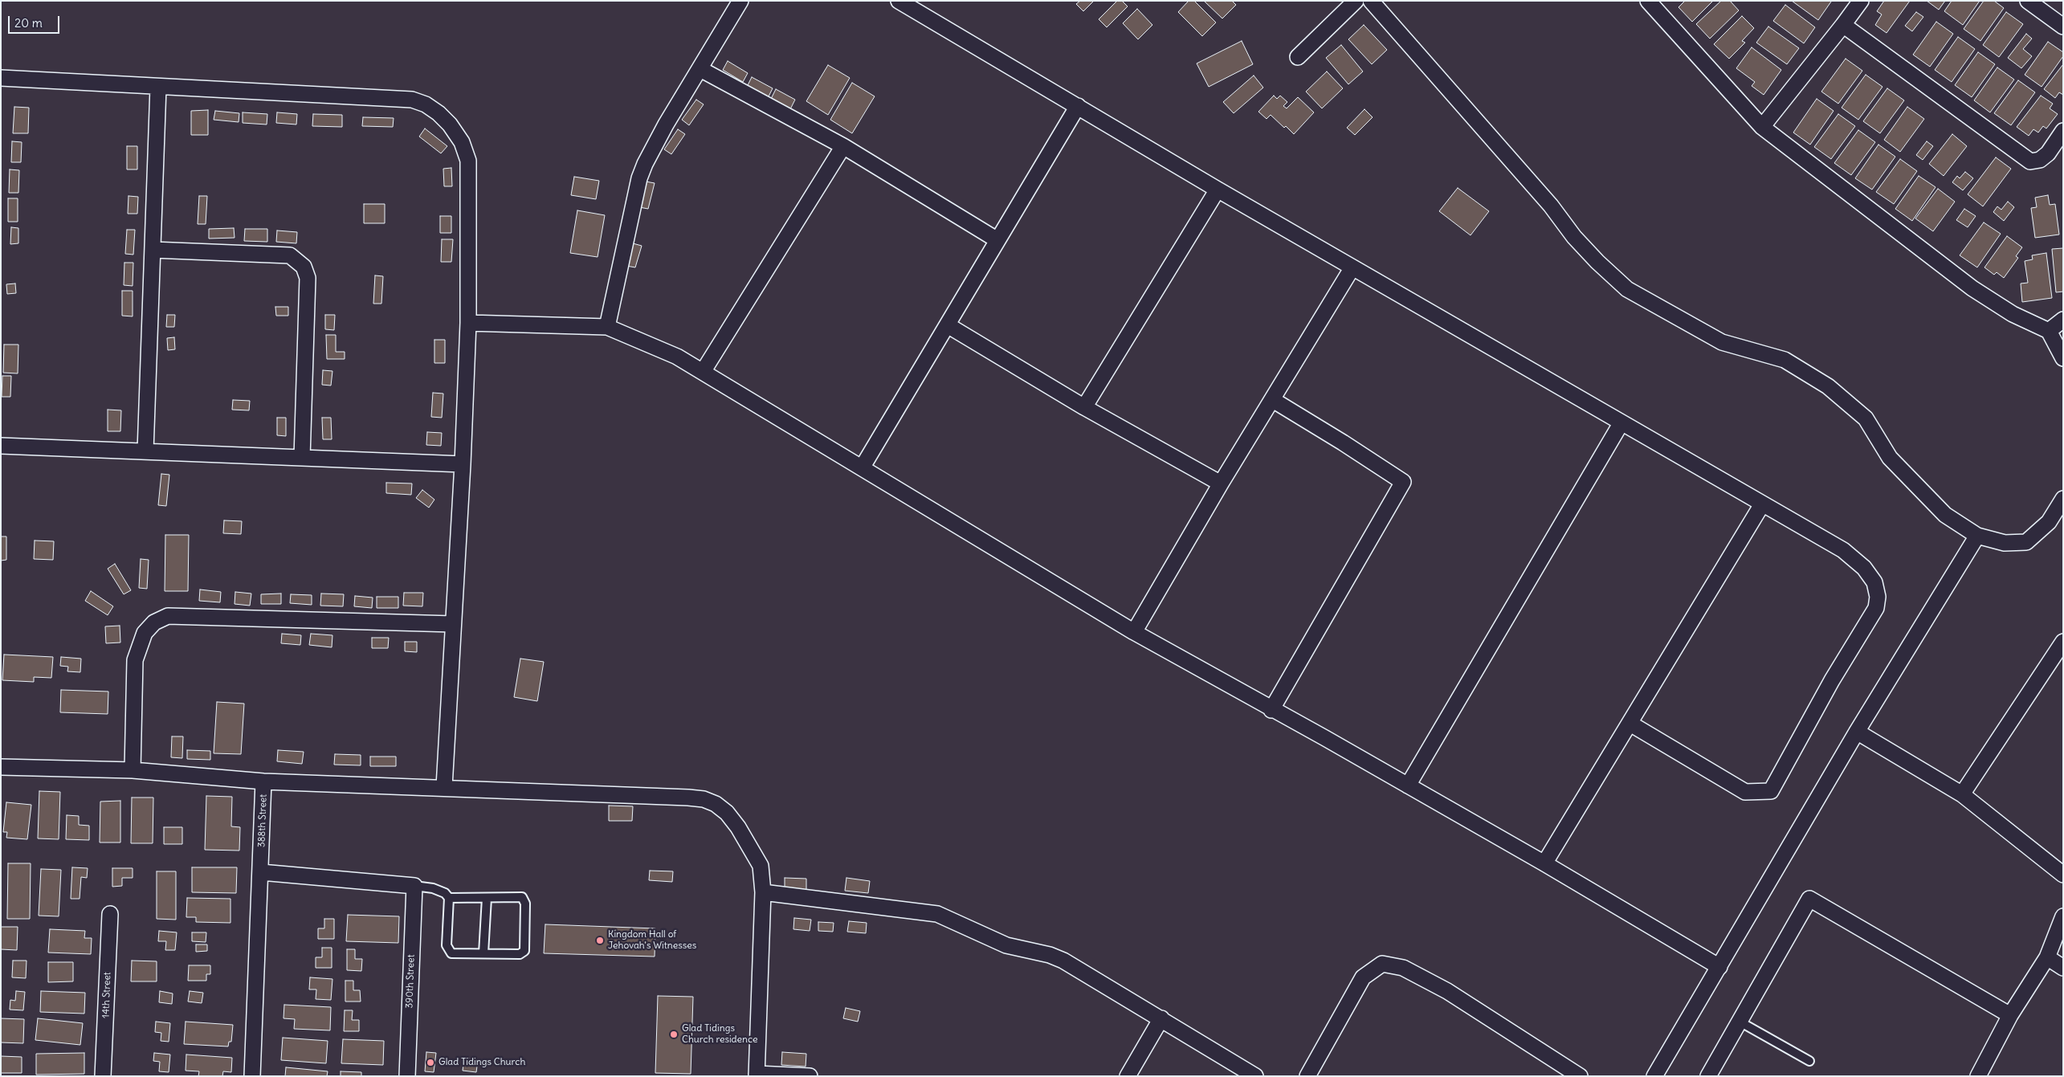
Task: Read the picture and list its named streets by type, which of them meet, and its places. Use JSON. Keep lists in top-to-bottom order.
{
  "streets": {
    "street": ["388th Street", "390th Street", "14th Street"]
  },
  "places": ["Kingdom Hall of Jehovah's Witnesses", "Glad Tidings Church residence", "Glad Tidings Church"],
  "scale_bar": "20 m"
}
